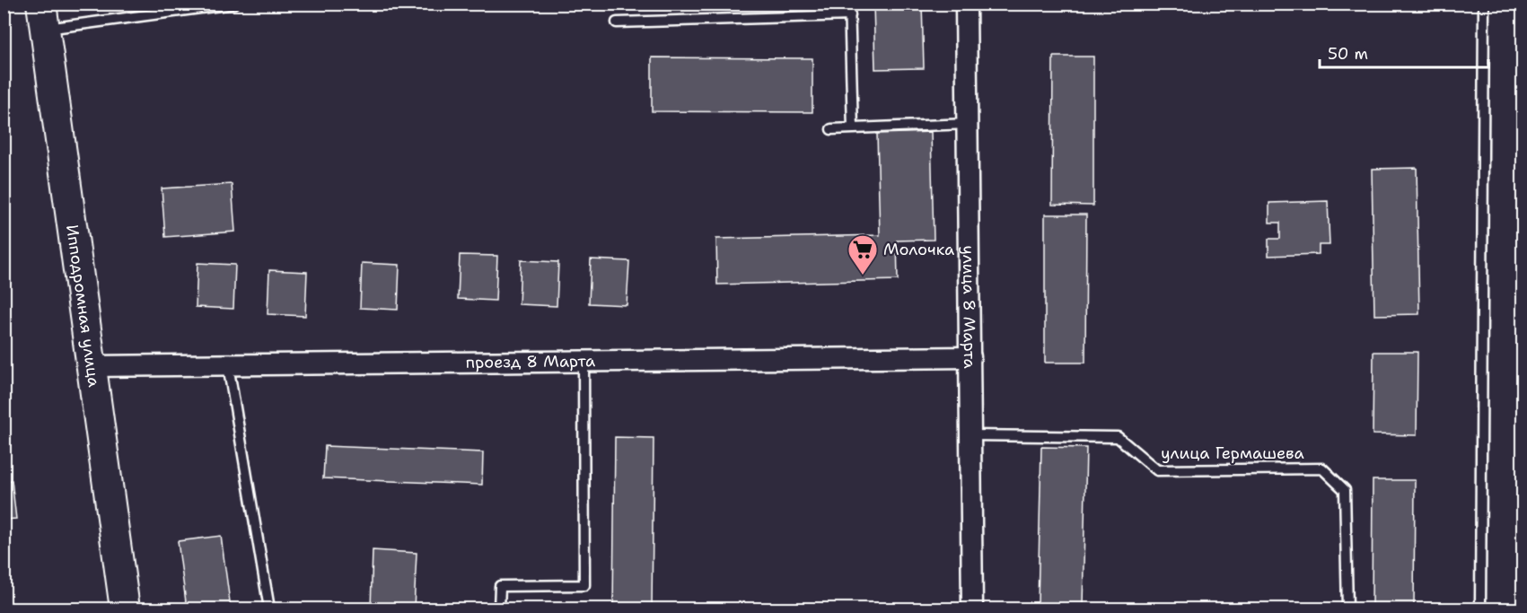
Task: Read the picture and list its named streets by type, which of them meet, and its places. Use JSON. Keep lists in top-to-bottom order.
{
  "streets": {
    "main road": ["Ипподромная улица"],
    "street": ["улица 8 Марта", "проезд 8 Марта"],
    "lane": ["улица Гермашева"]
  },
  "crossings": [
    ["Ипподромная улица", "проезд 8 Марта"],
    ["улица 8 Марта", "проезд 8 Марта"],
    ["улица 8 Марта", "улица Гермашева"]
  ],
  "places": {
    "supermarket": ["Молочка"]
  },
  "scale_bar": "50 m"
}
